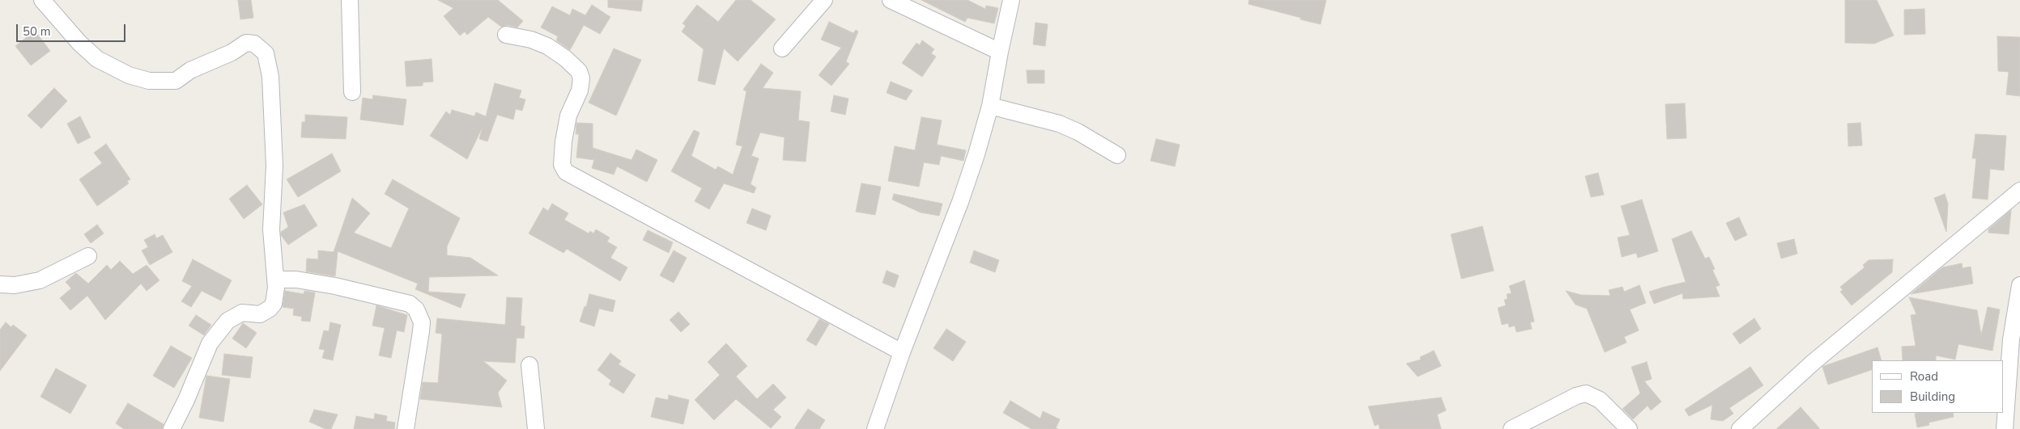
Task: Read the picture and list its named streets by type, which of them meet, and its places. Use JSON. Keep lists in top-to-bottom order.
{
  "legend": ["Road", "Building"],
  "scale_bar": "50 m"
}
